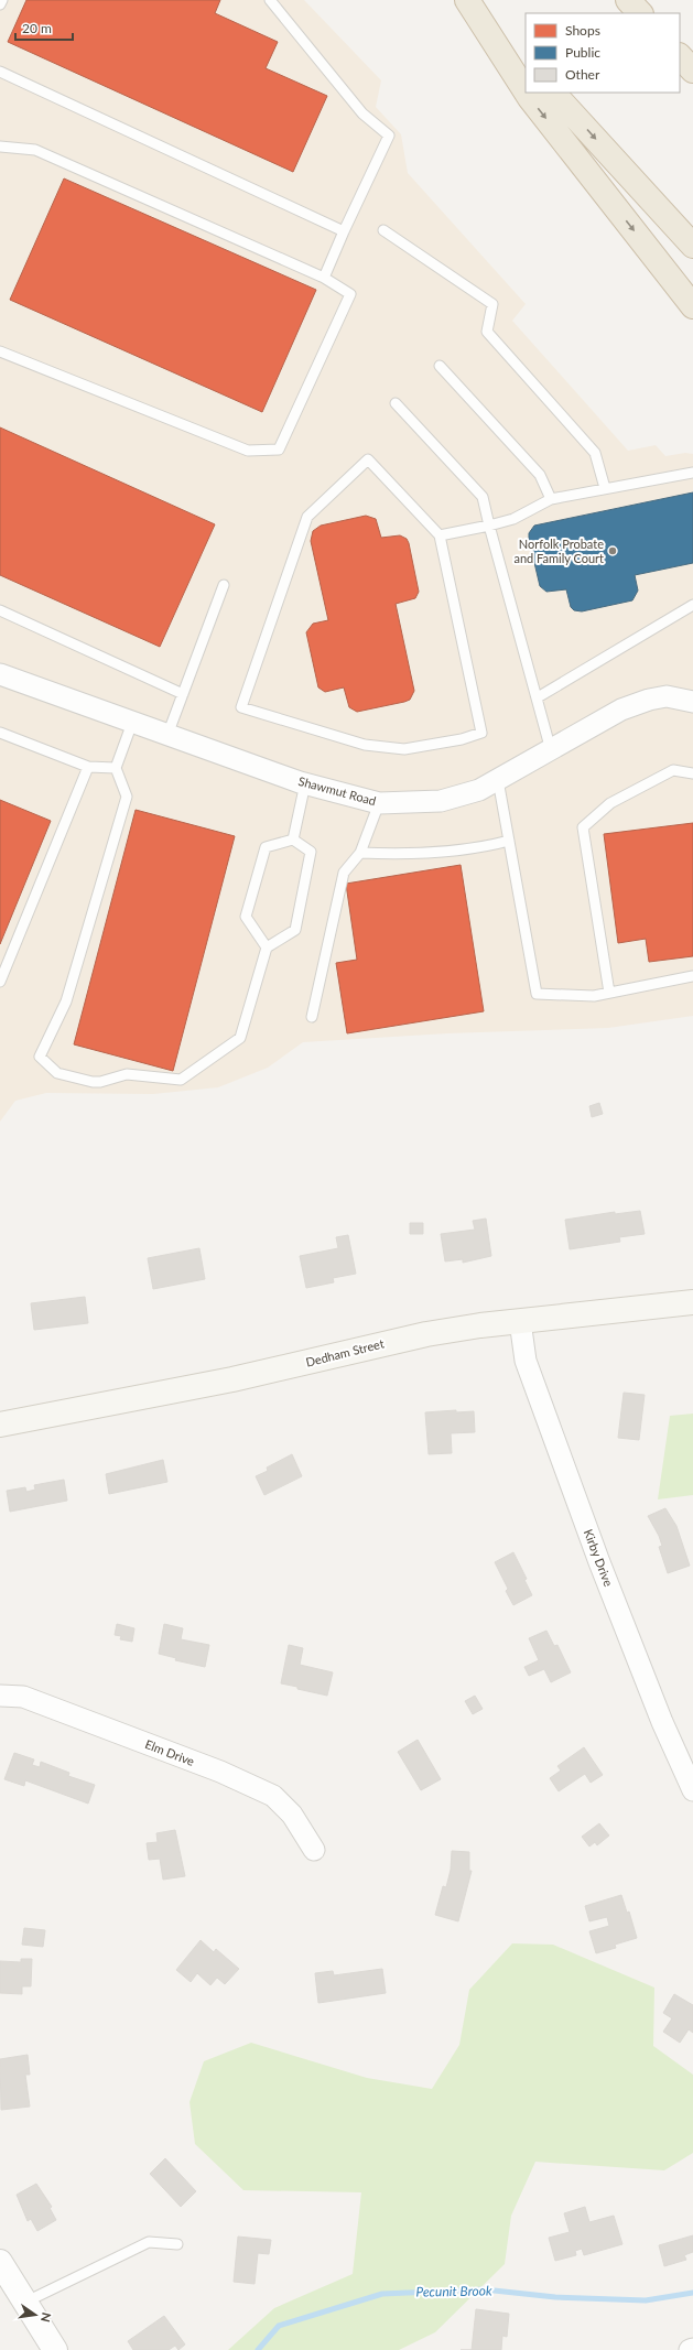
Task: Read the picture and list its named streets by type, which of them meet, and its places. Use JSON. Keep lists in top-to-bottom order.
{
  "streets": {
    "main road": ["Dedham Street"],
    "street": ["Shawmut Road", "Kirby Drive", "Elm Drive"]
  },
  "crossings": [
    ["Dedham Street", "Kirby Drive"]
  ],
  "water": ["Pecunit Brook"],
  "places": ["Norfolk Probate and Family Court"],
  "legend": ["Shops", "Public", "Other"],
  "scale_bar": "20 m",
  "north": "right"
}
